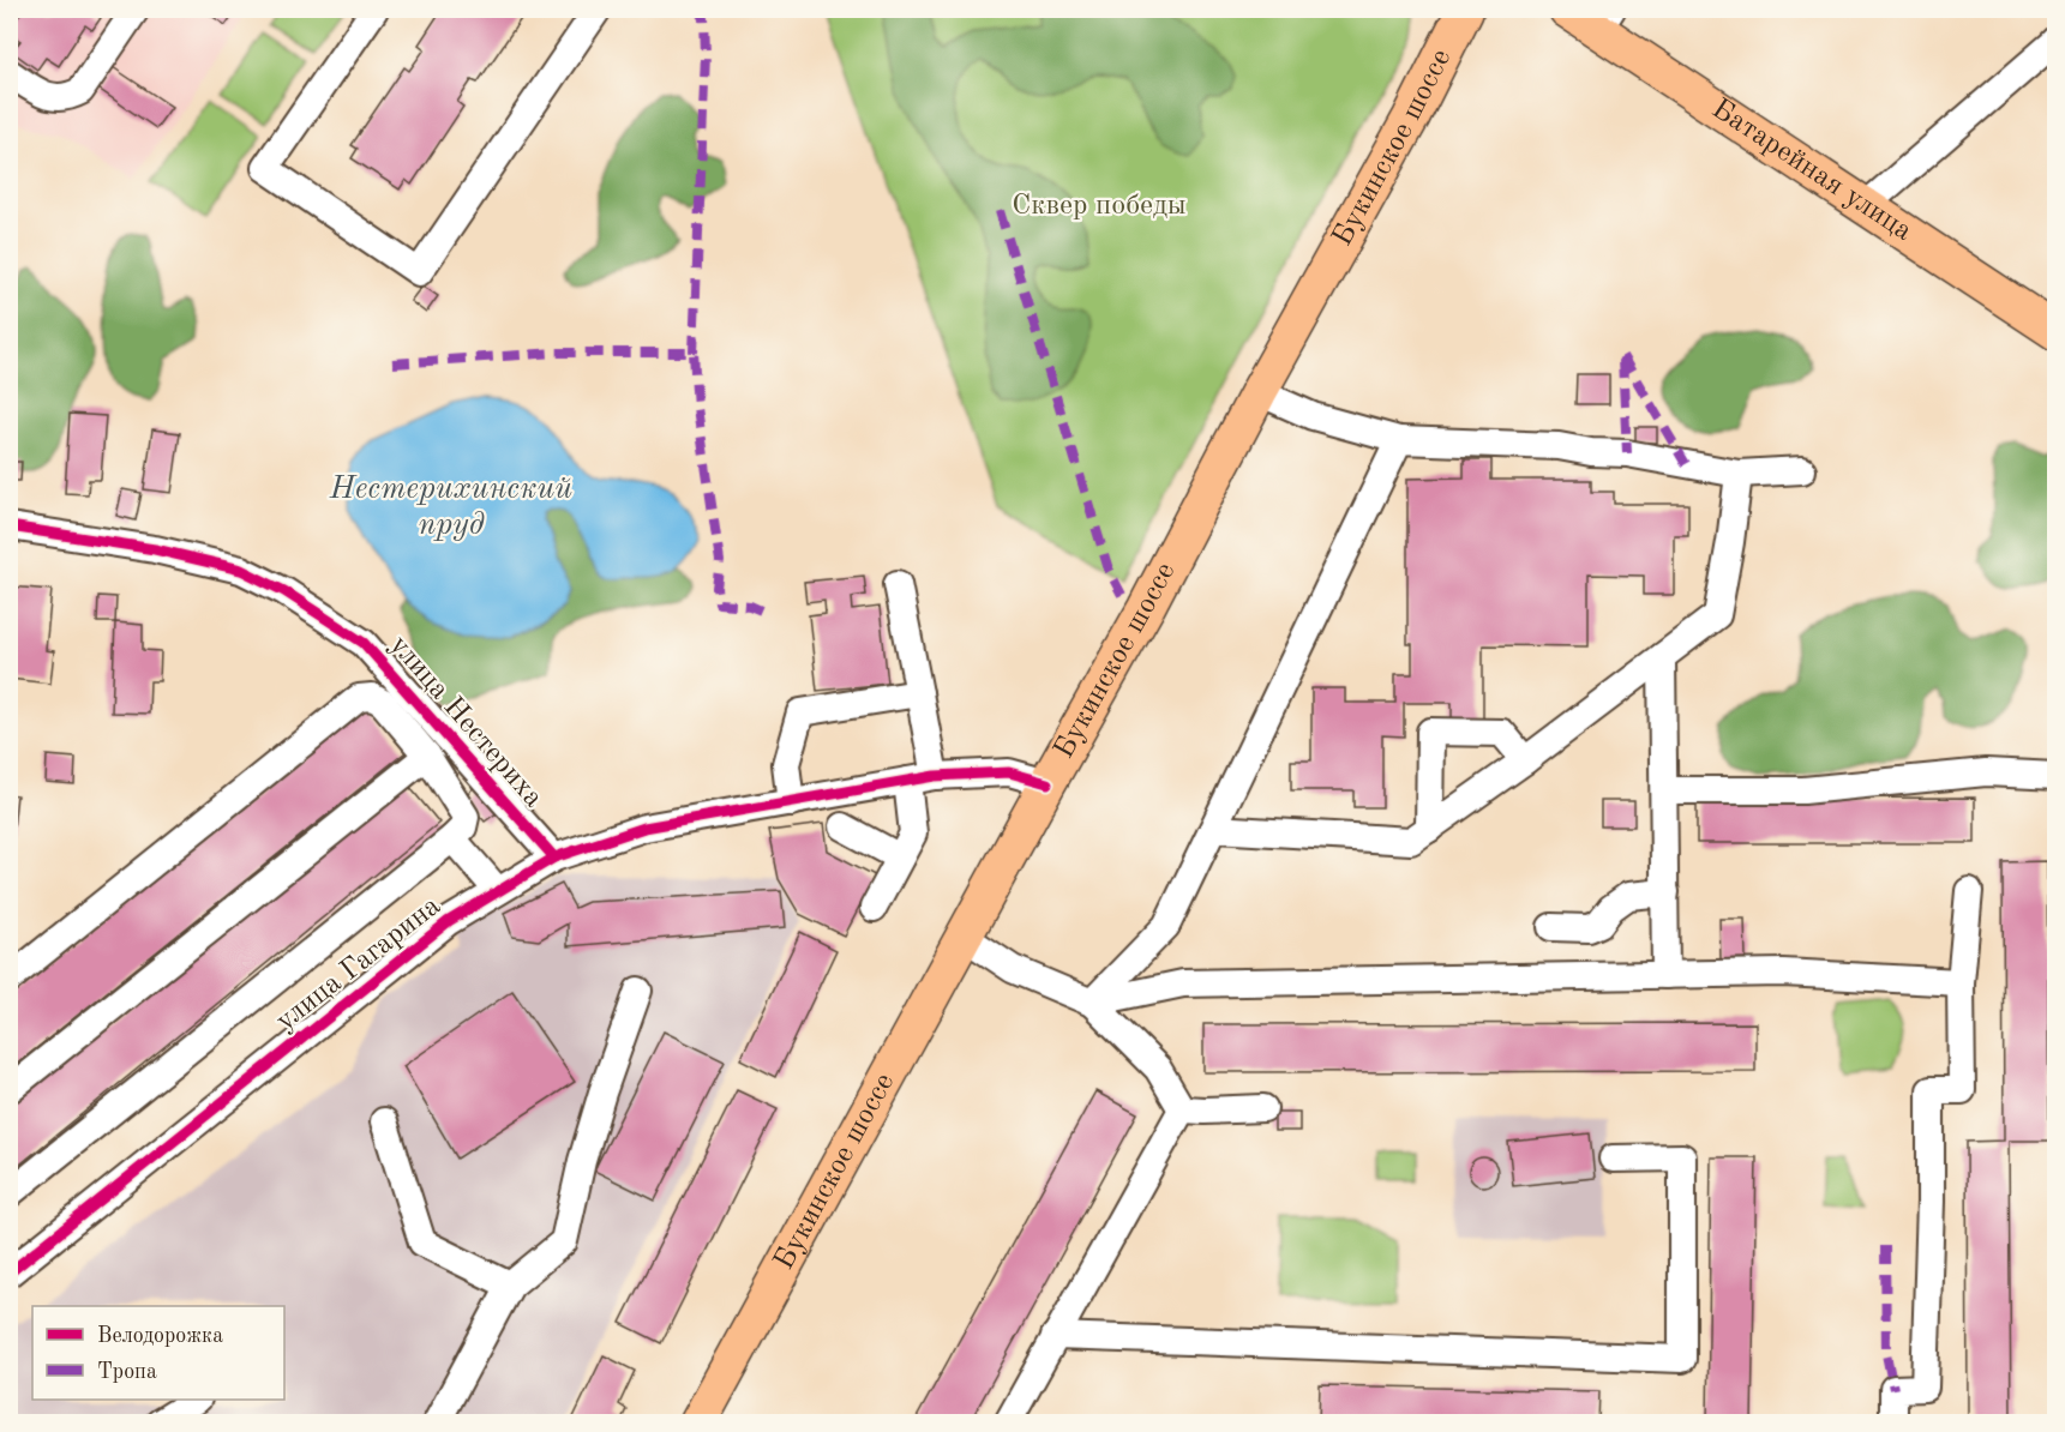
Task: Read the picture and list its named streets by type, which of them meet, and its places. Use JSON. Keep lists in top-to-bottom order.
{
  "streets": {
    "main road": ["Букинское шоссе", "Батарейная улица"],
    "street": ["улица Нестериха", "улица Гагарина"]
  },
  "crossings": [
    ["Букинское шоссе", "улица Гагарина"],
    ["улица Нестериха", "улица Гагарина"]
  ],
  "water": ["Нестерихинский пруд"],
  "parks": ["Сквер победы"],
  "legend": ["Велодорожка", "Тропа"]
}
